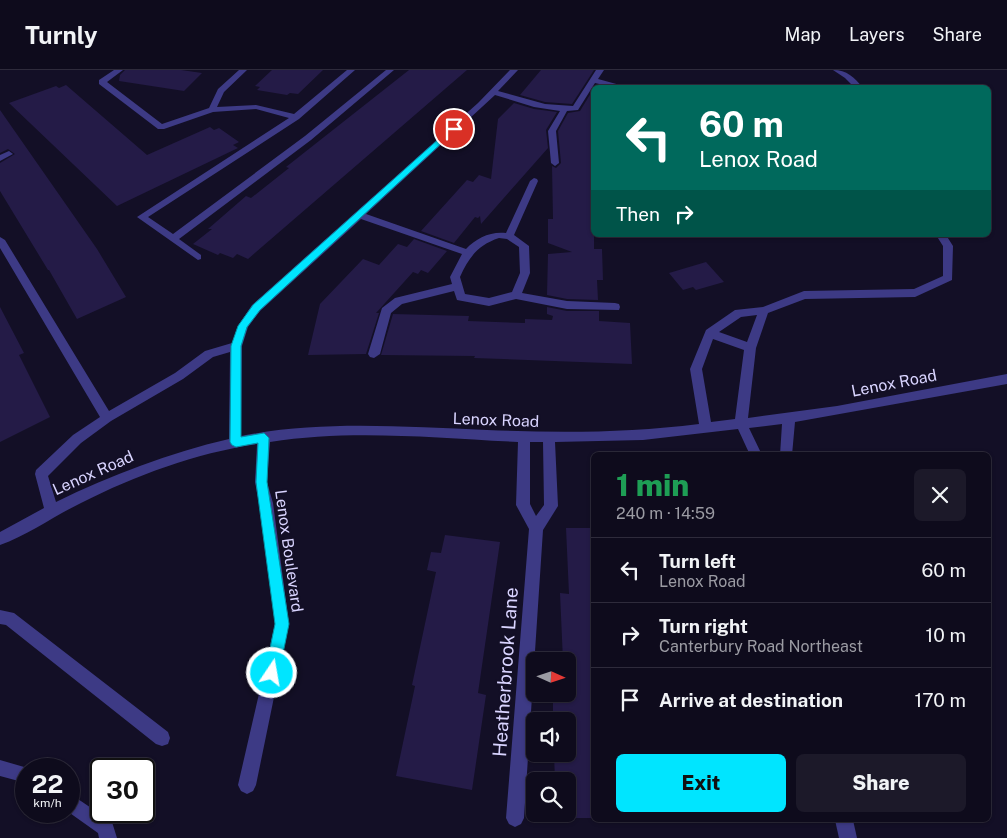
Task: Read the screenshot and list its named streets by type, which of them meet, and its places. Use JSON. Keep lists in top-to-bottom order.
{
  "streets": {
    "street": ["Lenox Road", "Lenox Boulevard", "Heatherbrook Lane"]
  },
  "crossings": [
    ["Lenox Road", "Lenox Boulevard"]
  ],
  "north": "right",
  "page": {
    "header": "Turnly",
    "nav": ["Map", "Layers", "Share"],
    "turn": ["60 m", "Lenox Road"],
    "then": "Then",
    "heading": ["1 min", "240 m · 14:59"],
    "list": [
      {
        "name": "Turn left",
        "note": "Lenox Road",
        "value": "60 m"
      },
      {
        "name": "Turn right",
        "note": "Canterbury Road Northeast",
        "value": "10 m"
      },
      {
        "name": "Arrive at destination",
        "value": "170 m"
      }
    ],
    "buttons": ["Exit", "Share"],
    "speed": "22 km/h",
    "limit": "30"
  }
}
